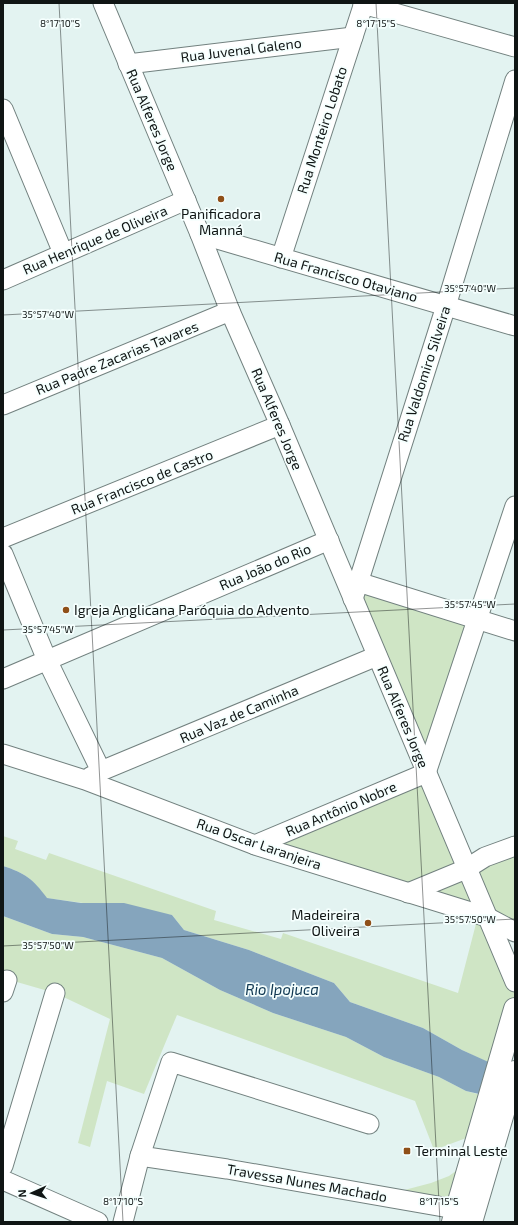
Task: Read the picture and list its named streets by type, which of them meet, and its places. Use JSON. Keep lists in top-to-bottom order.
{
  "streets": {
    "street": [
      "Rua Juvenal Galeno",
      "Rua Alferes Jorge",
      "Rua Monteiro Lobato",
      "Rua Henrique de Oliveira",
      "Rua Francisco Otaviano",
      "Rua Padre Zacarias Tavares",
      "Rua Valdomiro Silveira",
      "Rua Francisco de Castro",
      "Rua João do Rio",
      "Rua Vaz de Caminha",
      "Rua Antônio Nobre",
      "Rua Oscar Laranjeira",
      "Travessa Nunes Machado"
    ]
  },
  "crossings": [
    ["Rua Juvenal Galeno", "Rua Alferes Jorge"],
    ["Rua Juvenal Galeno", "Rua Monteiro Lobato"],
    ["Rua Alferes Jorge", "Rua Henrique de Oliveira"],
    ["Rua Alferes Jorge", "Rua Francisco Otaviano"],
    ["Rua Alferes Jorge", "Rua Padre Zacarias Tavares"],
    ["Rua Alferes Jorge", "Rua Valdomiro Silveira"],
    ["Rua Alferes Jorge", "Rua Francisco de Castro"],
    ["Rua Alferes Jorge", "Rua João do Rio"],
    ["Rua Alferes Jorge", "Rua Vaz de Caminha"],
    ["Rua Alferes Jorge", "Rua Antônio Nobre"],
    ["Rua Alferes Jorge", "Rua Oscar Laranjeira"],
    ["Rua Monteiro Lobato", "Rua Francisco Otaviano"],
    ["Rua Francisco Otaviano", "Rua Valdomiro Silveira"],
    ["Rua Vaz de Caminha", "Rua Oscar Laranjeira"],
    ["Rua Antônio Nobre", "Rua Oscar Laranjeira"]
  ],
  "water": ["Rio Ipojuca"],
  "places": {
    "other": ["Panificadora Manná", "Igreja Anglicana Paróquia do Advento", "Madeireira Oliveira"],
    "transit": ["Terminal Leste"]
  },
  "north": "left",
  "coordinates": [
    "8°17'10\"S",
    "8°17'15\"S",
    "35°57'40\"W",
    "35°57'45\"W",
    "35°57'50\"W"
  ]
}
